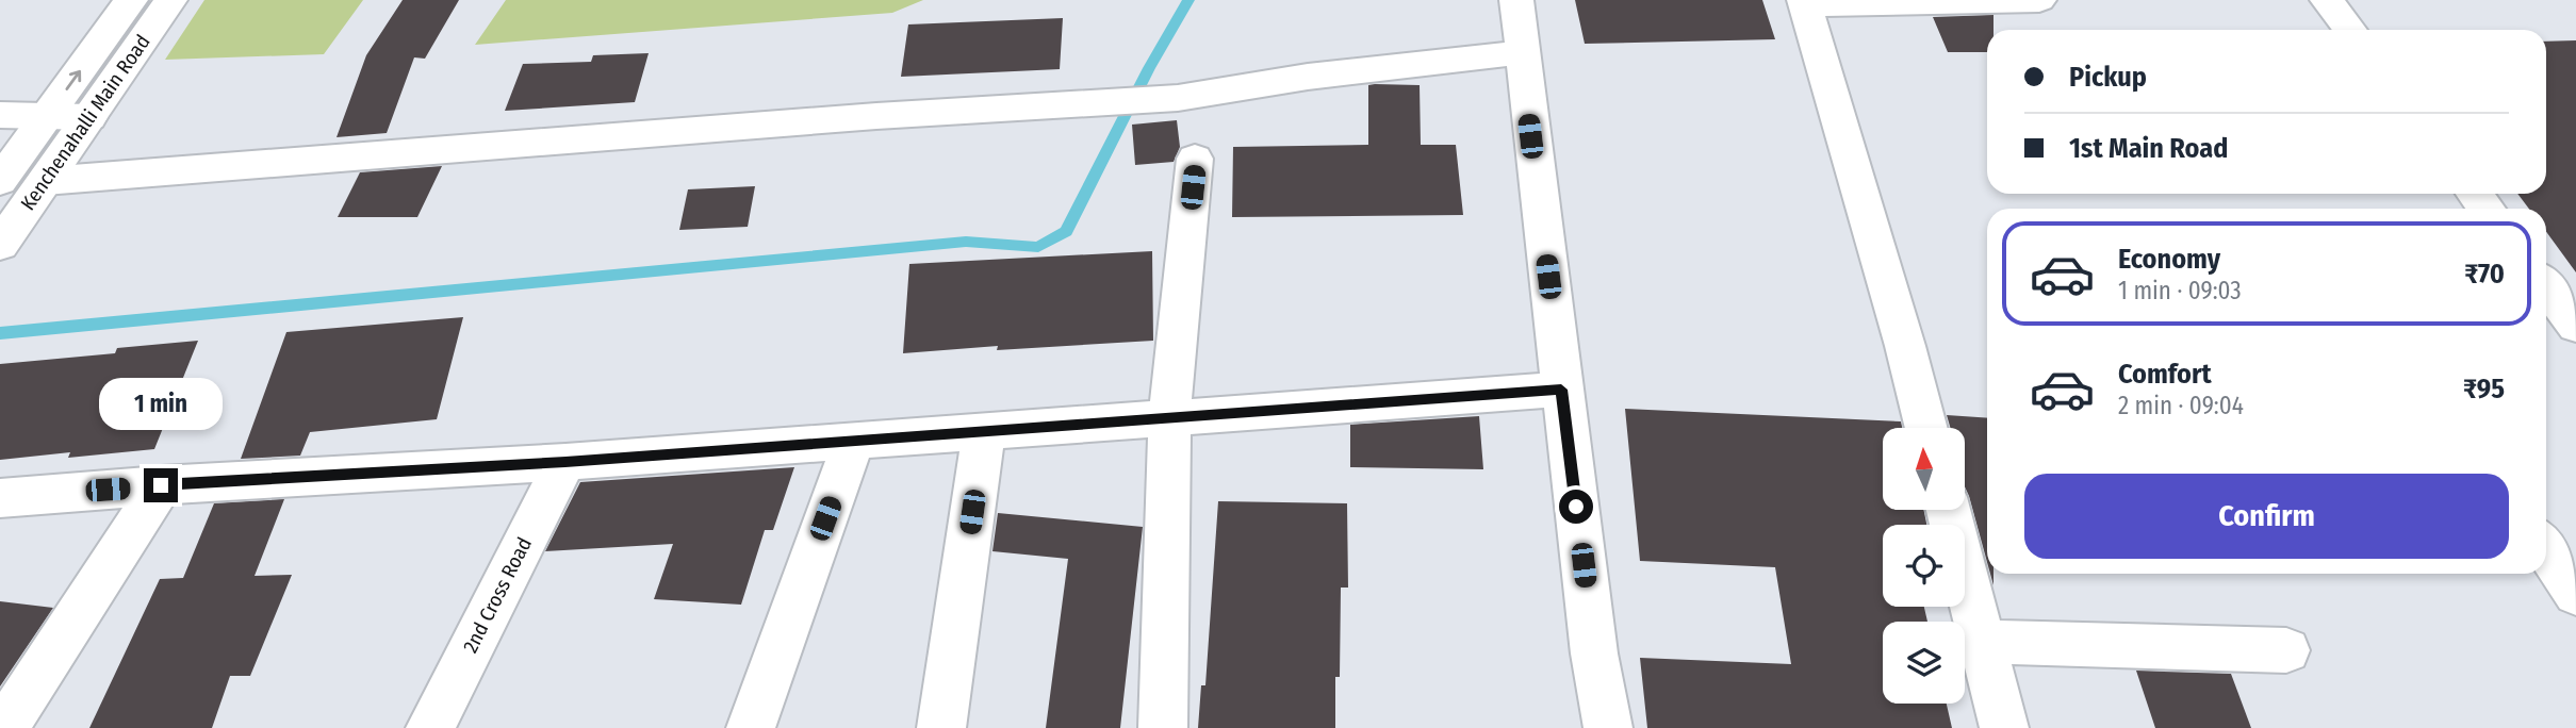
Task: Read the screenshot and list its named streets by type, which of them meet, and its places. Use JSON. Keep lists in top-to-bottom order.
{
  "streets": {
    "street": ["Kenchenahalli Main Road", "2nd Cross Road"]
  },
  "north": "top",
  "page": {
    "banner": ["Pickup", "1st Main Road"],
    "list": [
      {
        "name": "Economy",
        "note": "1 min · 09:03",
        "value": "₹70"
      },
      {
        "name": "Comfort",
        "note": "2 min · 09:04",
        "value": "₹95"
      }
    ],
    "bubble": "1 min",
    "buttons": "Confirm"
  }
}
